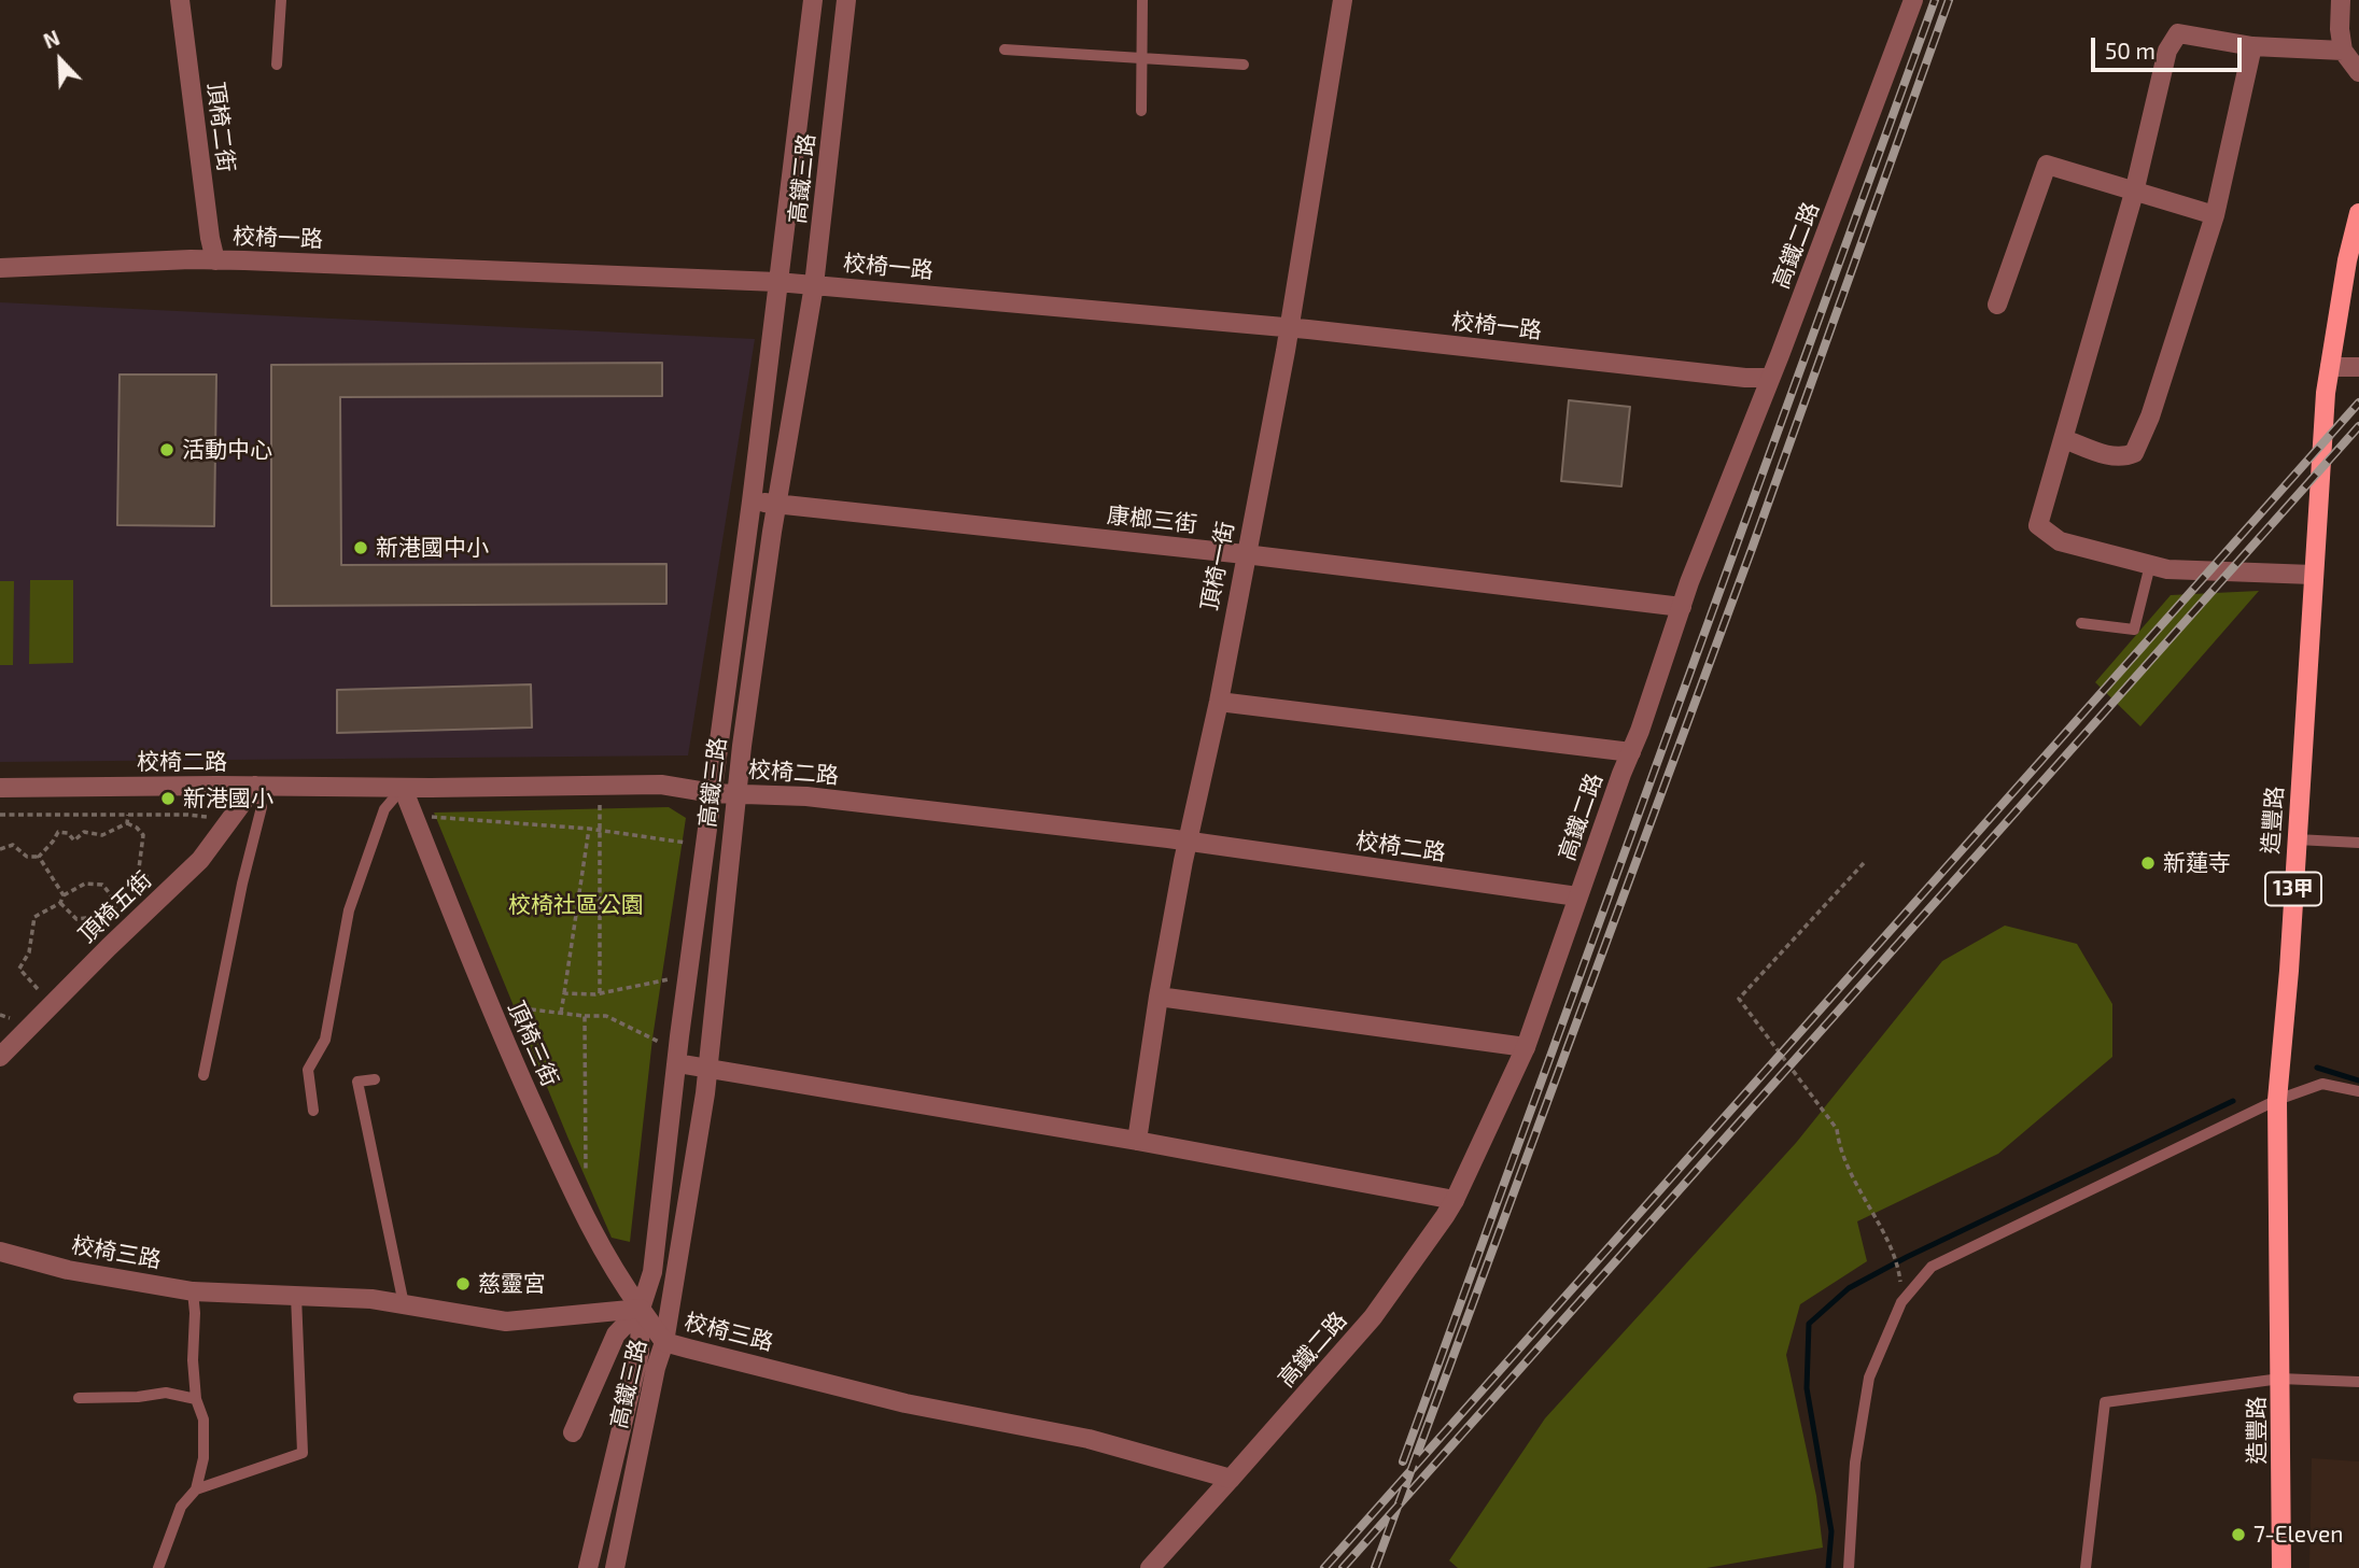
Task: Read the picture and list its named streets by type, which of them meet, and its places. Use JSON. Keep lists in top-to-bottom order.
{
  "streets": {
    "main road": ["造豐路", "13甲"],
    "street": [
      "頂椅二街",
      "高鐵三路",
      "校椅一路",
      "高鐵二路",
      "康榔三街",
      "頂椅一街",
      "校椅二路",
      "頂椅五街",
      "頂椅三街",
      "校椅三路"
    ]
  },
  "crossings": [
    ["頂椅二街", "校椅一路"],
    ["高鐵三路", "校椅一路"],
    ["高鐵三路", "康榔三街"],
    ["高鐵三路", "校椅二路"],
    ["高鐵三路", "頂椅三街"],
    ["高鐵三路", "校椅三路"],
    ["校椅一路", "高鐵二路"],
    ["校椅一路", "頂椅一街"],
    ["高鐵二路", "康榔三街"],
    ["高鐵二路", "校椅二路"],
    ["高鐵二路", "校椅三路"],
    ["康榔三街", "頂椅一街"],
    ["頂椅一街", "校椅二路"],
    ["校椅二路", "頂椅五街"],
    ["校椅二路", "頂椅三街"],
    ["頂椅三街", "校椅三路"]
  ],
  "parks": ["校椅社區公園"],
  "places": [
    "活動中心",
    "新港國中小",
    "新港國小",
    "新蓮寺",
    "慈靈宮",
    "7-Eleven"
  ],
  "scale_bar": "50 m",
  "north": "top left"
}
